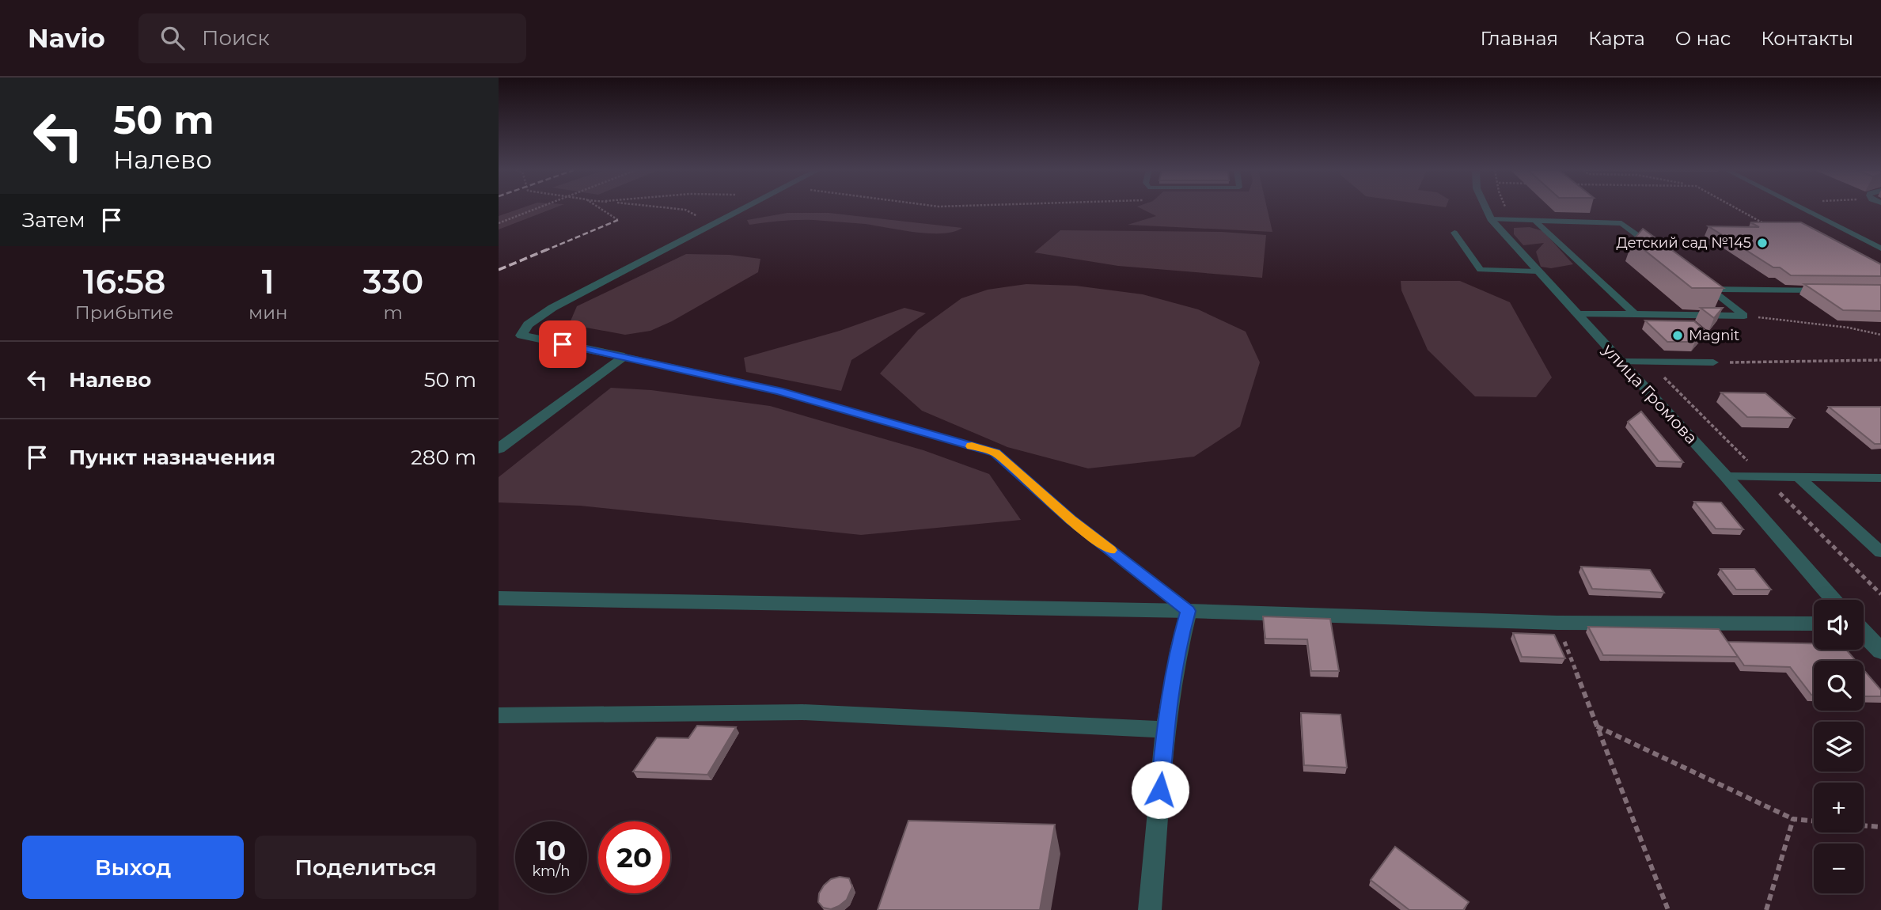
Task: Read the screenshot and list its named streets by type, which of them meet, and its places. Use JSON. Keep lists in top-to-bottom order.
{
  "streets": {
    "street": ["улица Громова"]
  },
  "places": ["Детский сад №145", "Magnit"],
  "page": {
    "header": "Navio",
    "search": "Поиск",
    "nav": [
      "Главная",
      "Карта",
      "О нас",
      "Контакты"
    ],
    "turn": ["50 m", "Налево"],
    "then": "Затем",
    "eta": [
      "16:58",
      "Прибытие",
      "1",
      "мин",
      "330",
      "m"
    ],
    "list": [
      {
        "name": "Налево",
        "value": "50 m"
      },
      {
        "name": "Пункт назначения",
        "value": "280 m"
      }
    ],
    "map_buttons": ["+", "−"],
    "speed": "10 km/h",
    "limit": "20",
    "buttons": ["Выход", "Поделиться"]
  }
}
